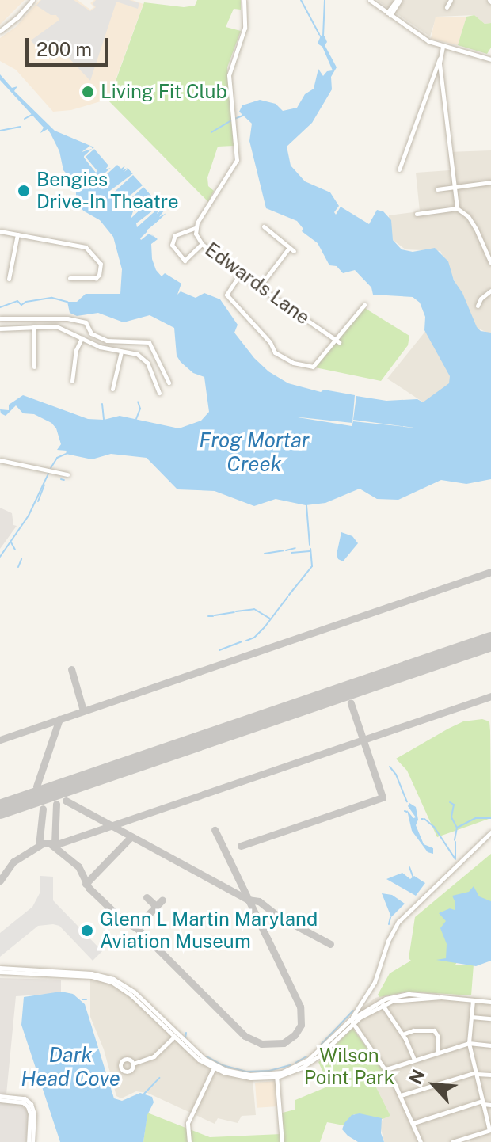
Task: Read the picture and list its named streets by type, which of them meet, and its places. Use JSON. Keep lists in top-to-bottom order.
{
  "streets": {
    "street": ["Edwards Lane"]
  },
  "water": ["Frog Mortar Creek", "Dark Head Cove"],
  "parks": ["Wilson Point Park"],
  "places": ["Living Fit Club", "Bengies Drive-In Theatre", "Glenn L Martin Maryland Aviation Museum"],
  "scale_bar": "200 m",
  "north": "top left"
}
